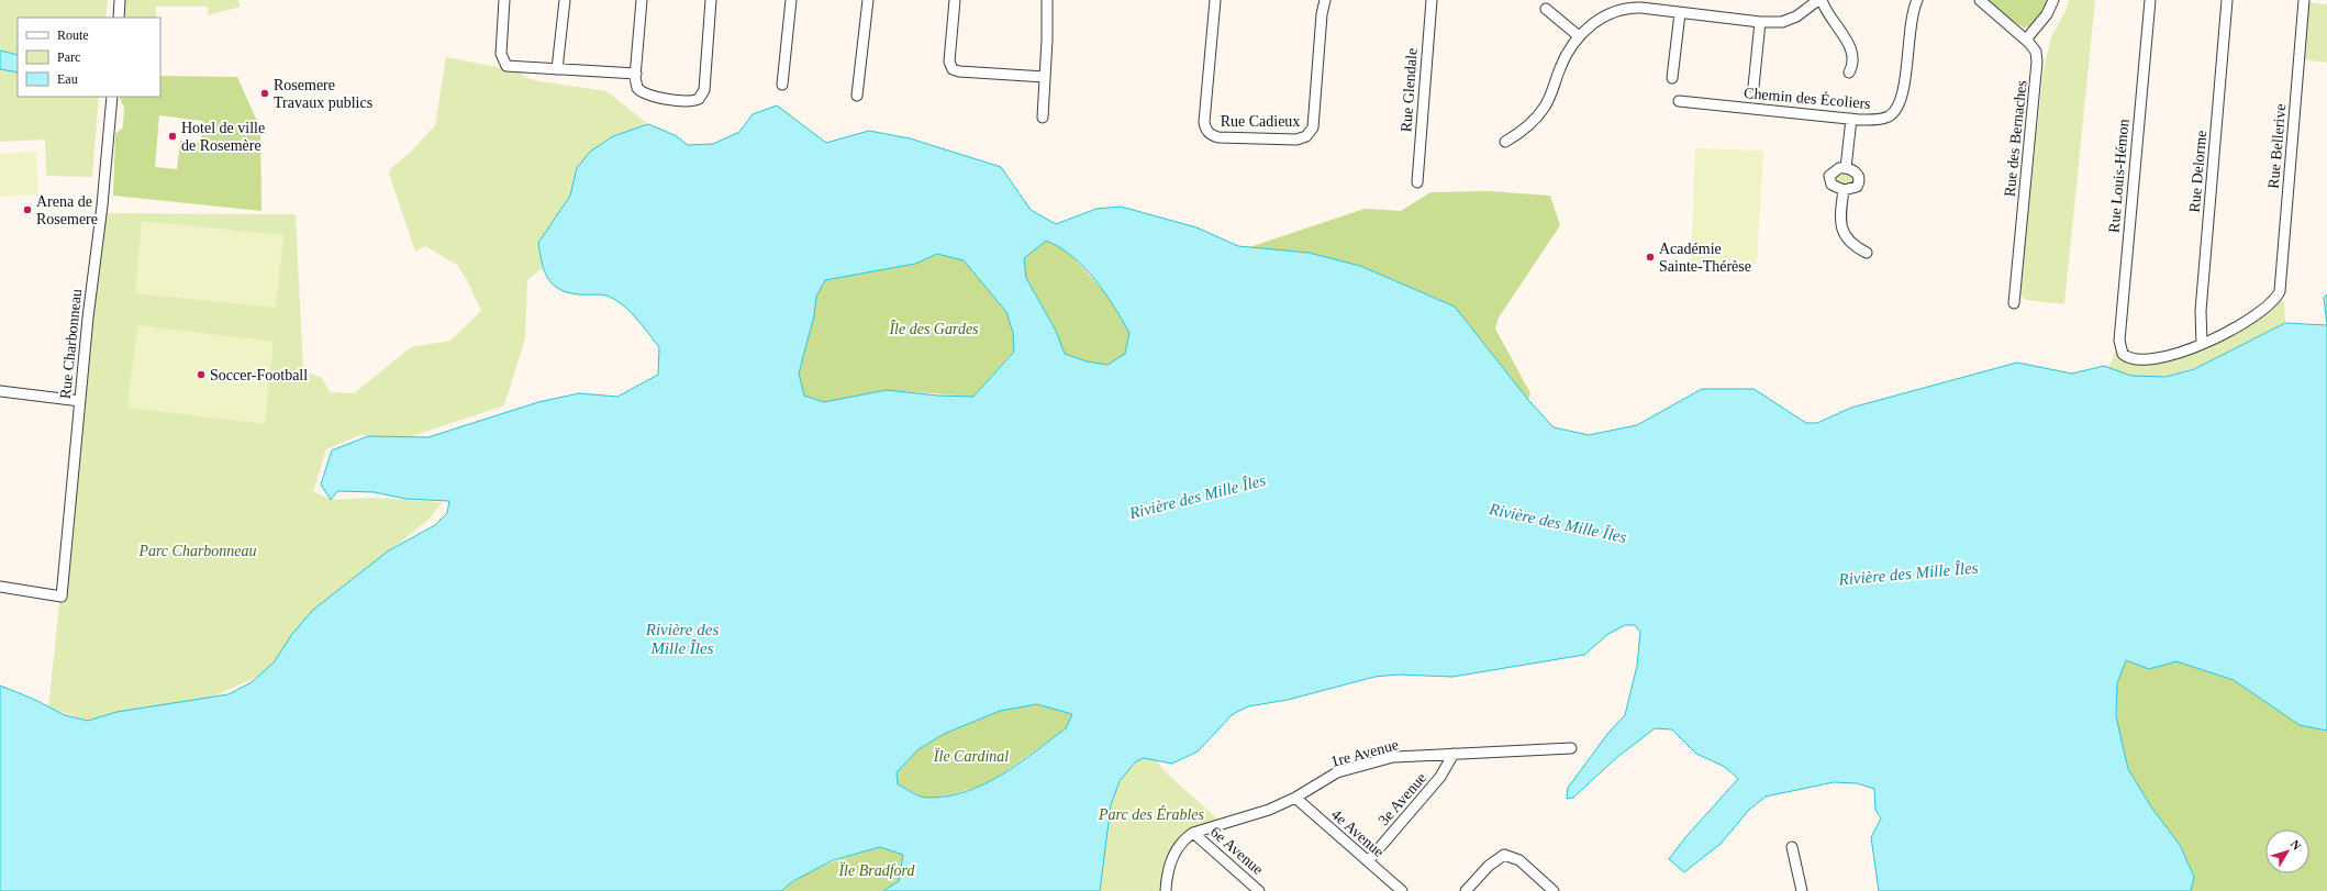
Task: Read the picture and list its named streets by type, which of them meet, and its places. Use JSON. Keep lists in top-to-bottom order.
{
  "streets": {
    "street": [
      "Rue Glendale",
      "Chemin des Écoliers",
      "Rue Cadieux",
      "Rue des Bernaches",
      "Rue Bellerive",
      "Rue Delorme",
      "Rue Louis-Hémon",
      "Rue Charbonneau",
      "1re Avenue",
      "3e Avenue",
      "4e Avenue",
      "6e Avenue"
    ]
  },
  "crossings": [
    ["Rue Bellerive", "Rue Delorme"],
    ["Rue Bellerive", "Rue Louis-Hémon"],
    ["Rue Delorme", "Rue Louis-Hémon"],
    ["1re Avenue", "3e Avenue"],
    ["1re Avenue", "4e Avenue"],
    ["1re Avenue", "6e Avenue"],
    ["3e Avenue", "4e Avenue"]
  ],
  "water": ["Rivière des Mille Îles"],
  "parks": [
    "Île des Gardes",
    "Parc Charbonneau",
    "Ïle Cardinal",
    "Parc des Érables",
    "Ïle Bradford"
  ],
  "places": [
    "Rosemere Travaux publics",
    "Hotel de ville de Rosemère",
    "Arena de Rosemere",
    "Académie Sainte-Thérèse",
    "Soccer-Football"
  ],
  "legend": ["Route", "Parc", "Eau"],
  "north": "top right"
}
